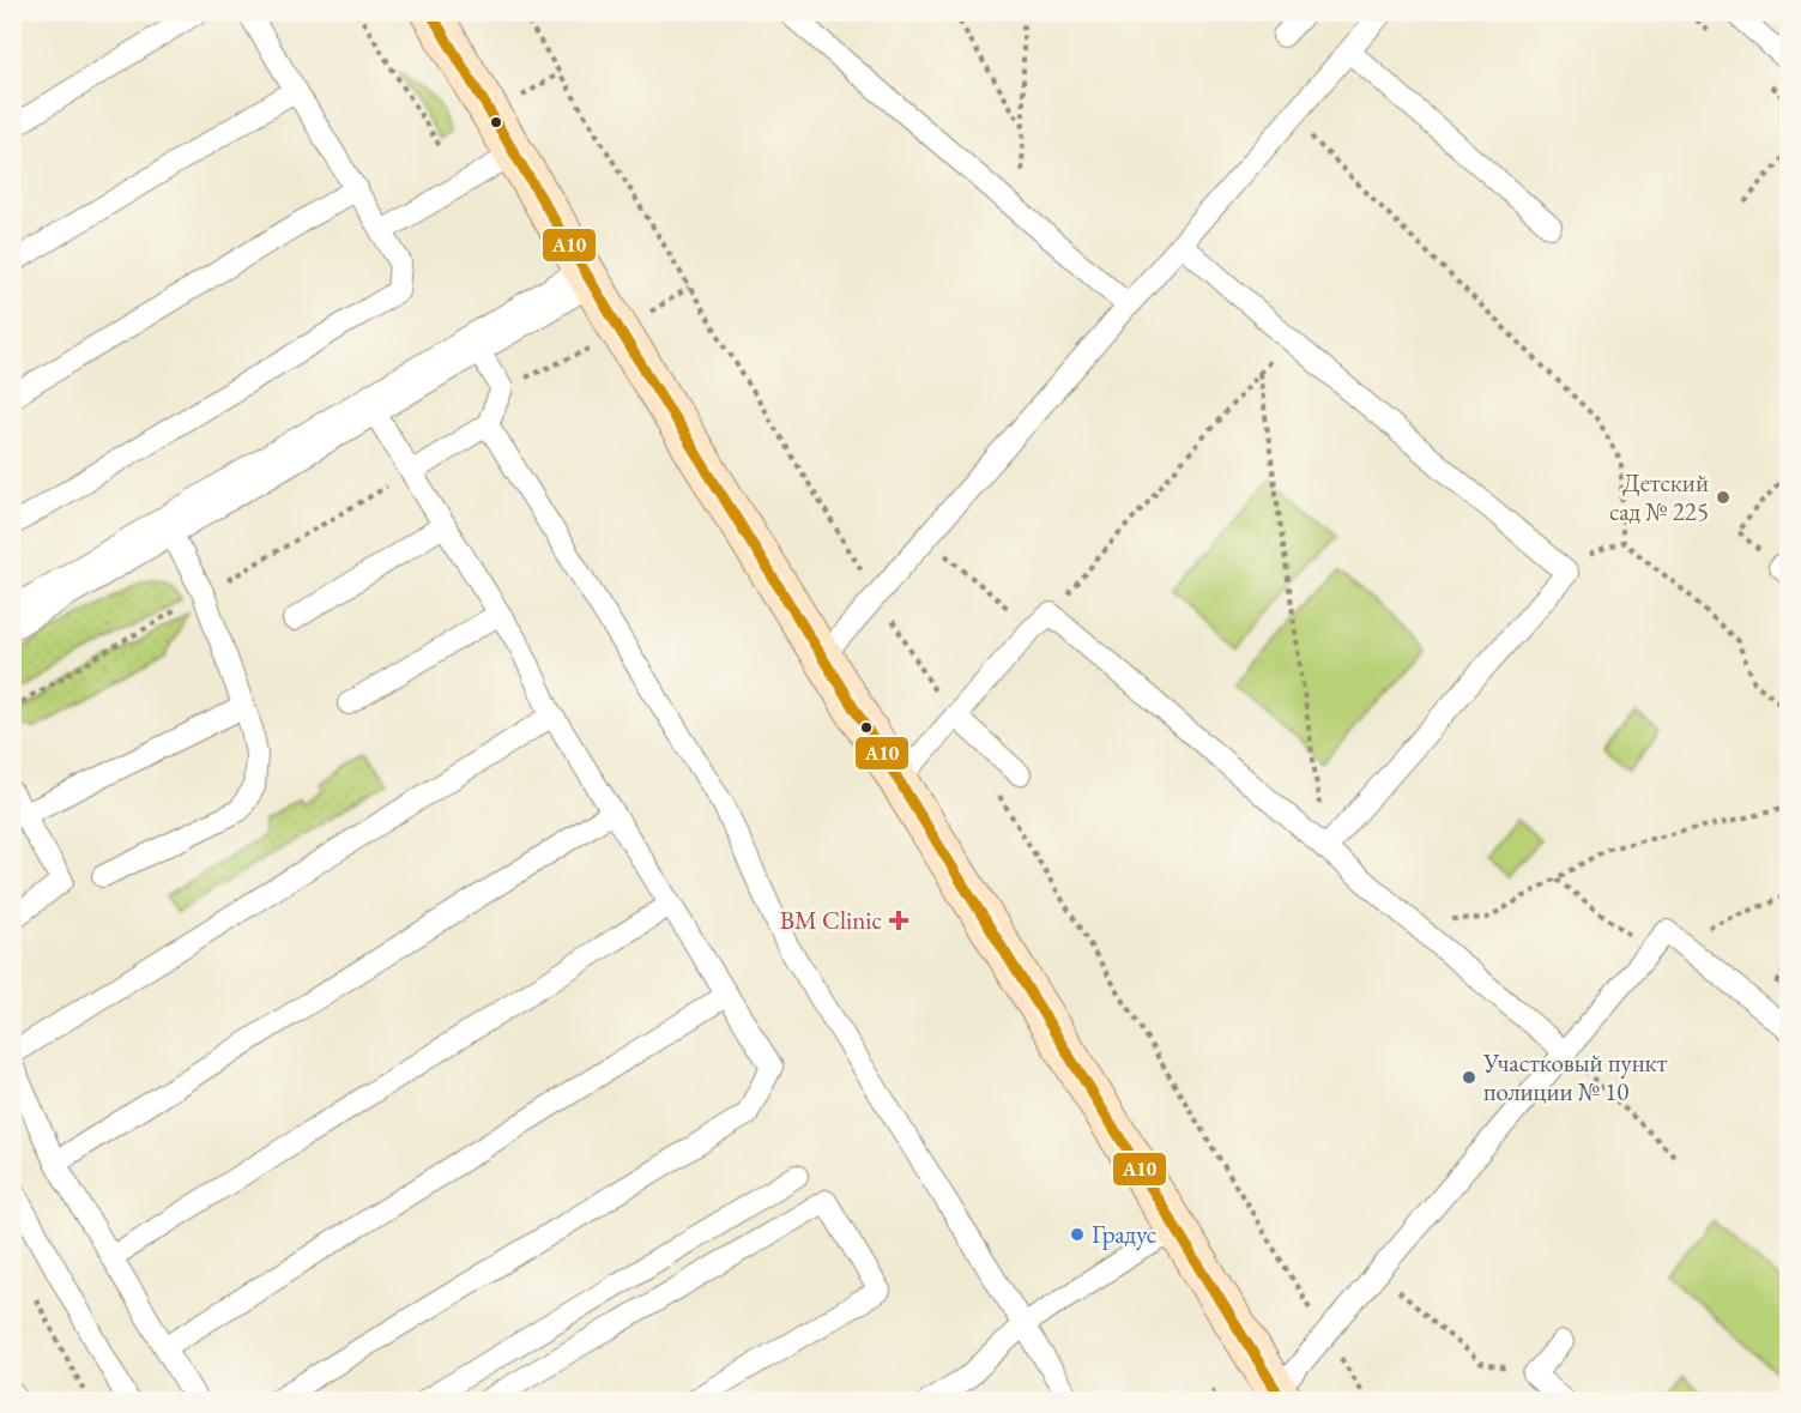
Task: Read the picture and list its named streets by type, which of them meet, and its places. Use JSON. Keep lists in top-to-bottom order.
{
  "places": {
    "other": ["Детский сад № 225", "Участковый пункт полиции № 10", "Градус"],
    "health": ["BM Clinic"]
  },
  "lines": ["transit line А10"]
}
